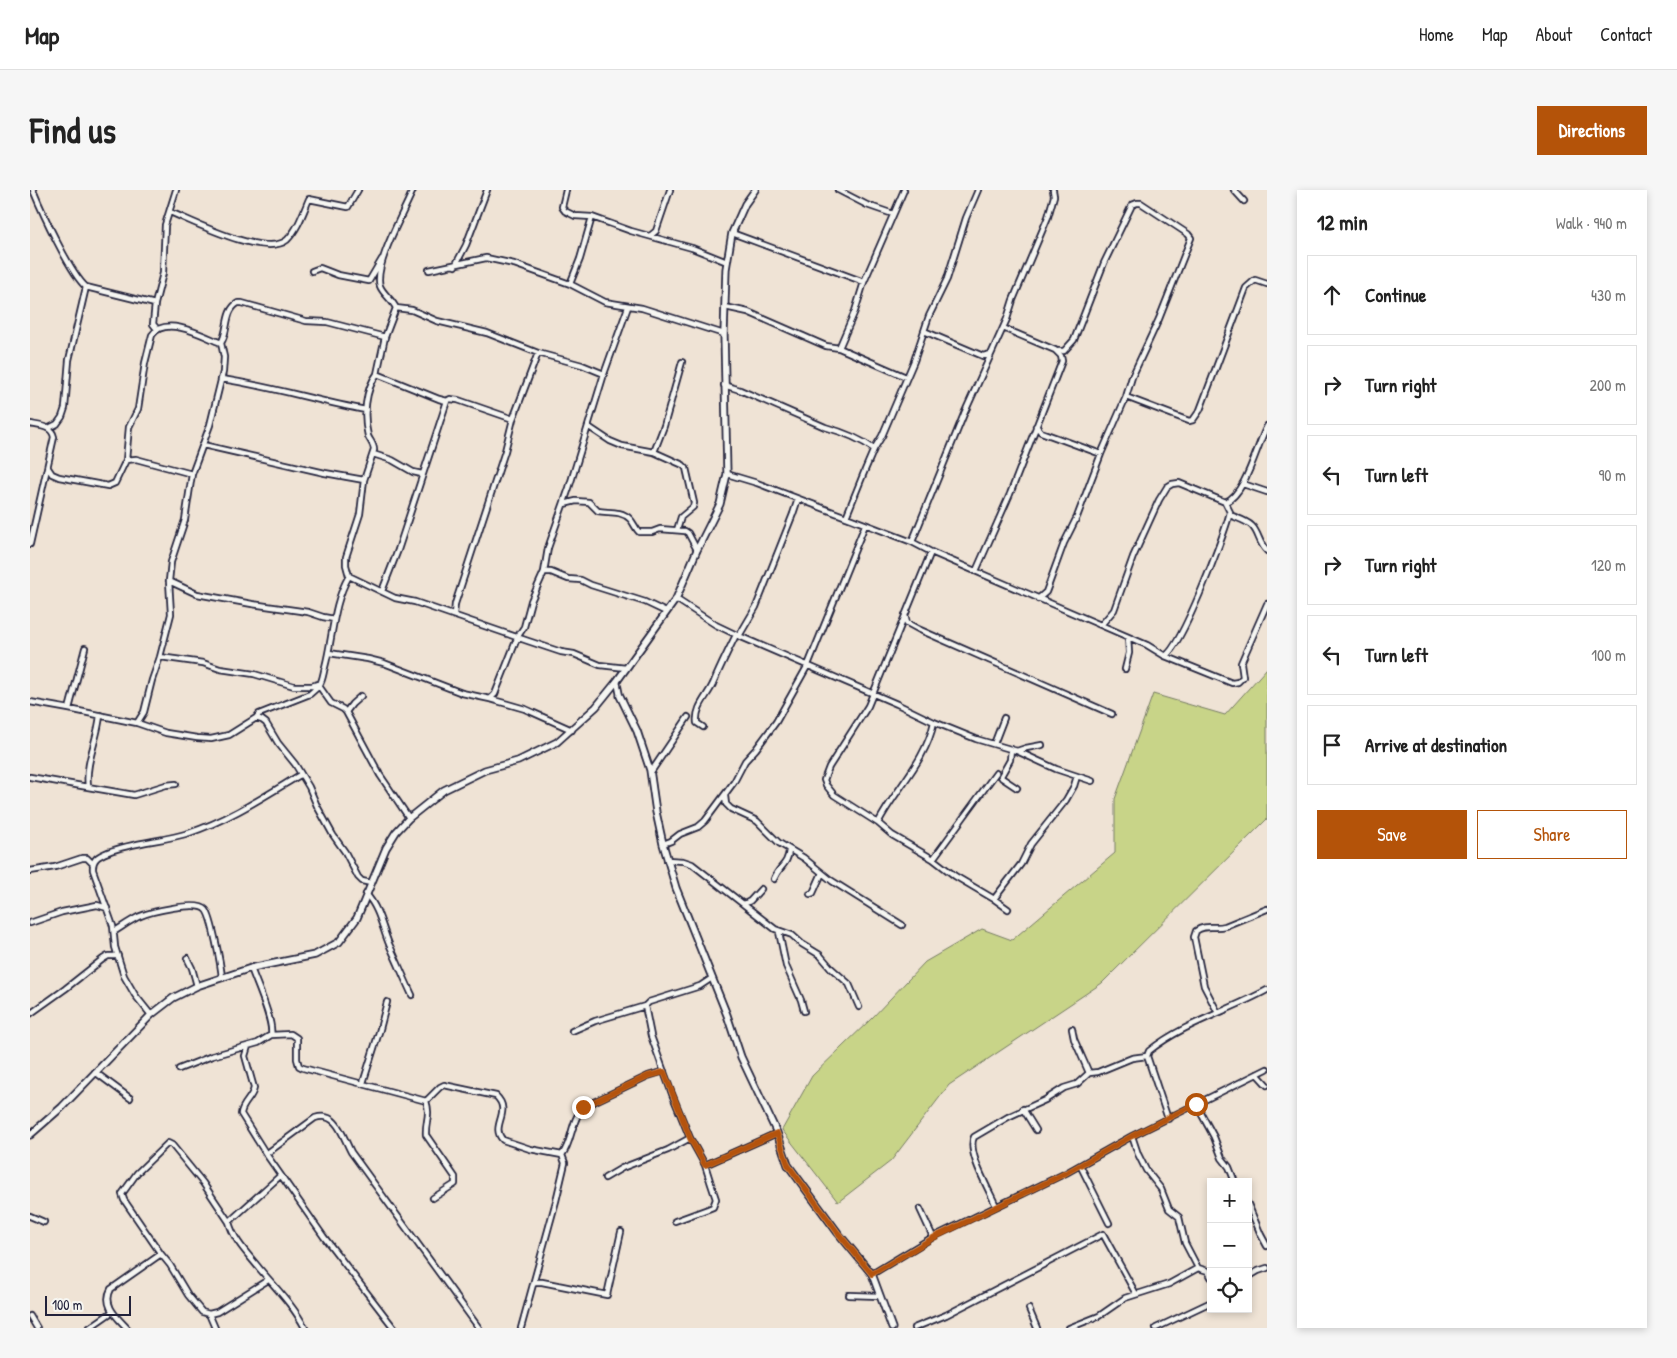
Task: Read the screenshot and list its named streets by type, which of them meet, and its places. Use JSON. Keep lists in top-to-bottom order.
{
  "scale_bar": "100 m",
  "page": {
    "header": "Map",
    "nav": [
      "Home",
      "Map",
      "About",
      "Contact"
    ],
    "buttons": [
      "Directions",
      ["Save", "Share"]
    ],
    "title": "Find us",
    "heading": ["12 min", "Walk · 940 m"],
    "list": [
      ["Continue", "430 m"],
      ["Turn right", "200 m"],
      ["Turn left", "90 m"],
      ["Turn right", "120 m"],
      ["Turn left", "100 m"],
      "Arrive at destination"
    ],
    "map_buttons": ["+", "−"],
    "scale": "100 m"
  }
}
